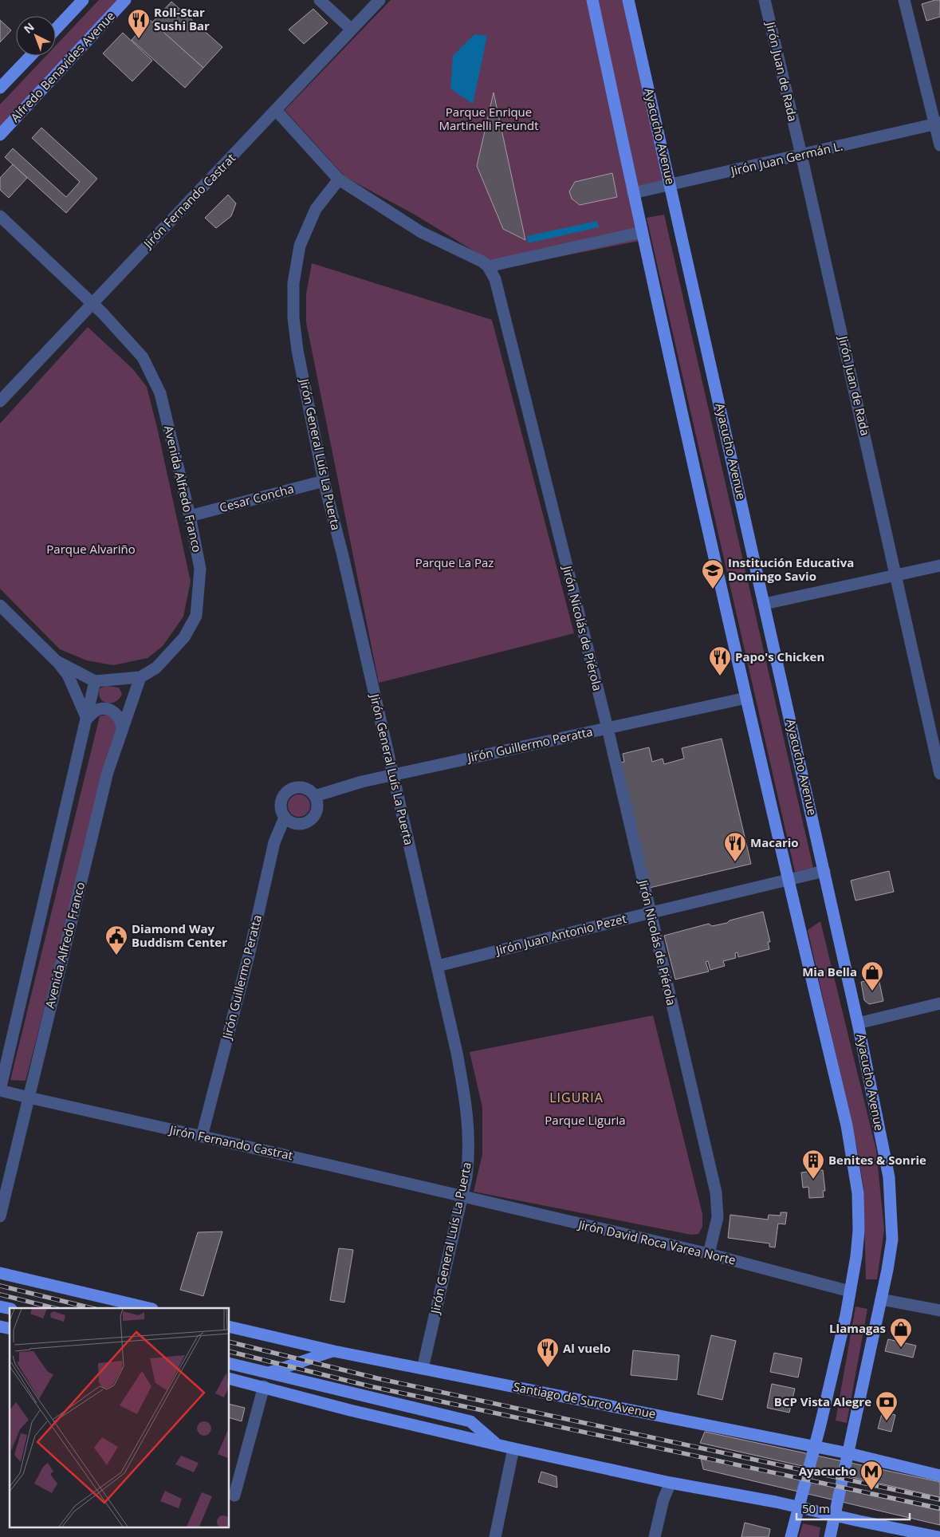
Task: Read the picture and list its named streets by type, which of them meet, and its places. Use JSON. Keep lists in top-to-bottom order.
{
  "streets": {
    "main road": ["Alfredo Benavides Avenue", "Ayacucho Avenue", "Santiago de Surco Avenue"],
    "street": [
      "Jirón Juan de Rada",
      "Jirón Juan Germán L.",
      "Jirón Fernando Castrat",
      "Jirón General Luís La Puerta",
      "Avenida Alfredo Franco",
      "Cesar Concha",
      "Jirón Nicolás de Piérola",
      "Jirón Guillermo Peratta",
      "Jirón Juan Antonio Pezet",
      "Jirón David Roca Varea Norte"
    ]
  },
  "crossings": [
    ["Jirón Juan de Rada", "Jirón Juan Germán L."],
    ["Ayacucho Avenue", "Jirón Juan Germán L."],
    ["Ayacucho Avenue", "Jirón Juan Antonio Pezet"],
    ["Ayacucho Avenue", "Santiago de Surco Avenue"],
    ["Jirón Fernando Castrat", "Jirón General Luís La Puerta"],
    ["Jirón Fernando Castrat", "Avenida Alfredo Franco"],
    ["Jirón Fernando Castrat", "Jirón Guillermo Peratta"],
    ["Jirón Fernando Castrat", "Jirón David Roca Varea Norte"],
    ["Jirón General Luís La Puerta", "Cesar Concha"],
    ["Jirón General Luís La Puerta", "Jirón Guillermo Peratta"],
    ["Jirón General Luís La Puerta", "Jirón Juan Antonio Pezet"],
    ["Jirón General Luís La Puerta", "Jirón David Roca Varea Norte"],
    ["Jirón General Luís La Puerta", "Santiago de Surco Avenue"],
    ["Avenida Alfredo Franco", "Cesar Concha"],
    ["Jirón Nicolás de Piérola", "Jirón Guillermo Peratta"],
    ["Jirón Nicolás de Piérola", "Jirón Juan Antonio Pezet"],
    ["Jirón Nicolás de Piérola", "Jirón David Roca Varea Norte"]
  ],
  "districts": ["LIGURIA"],
  "parks": [
    "Parque Enrique Martinelli Freundt",
    "Parque Alvariño",
    "Parque La Paz",
    "Parque Liguria"
  ],
  "places": {
    "restaurant": [
      "Roll-Star Sushi Bar",
      "Papo's Chicken",
      "Macario",
      "Al vuelo"
    ],
    "school or university": ["Institución Educativa Domingo Savio"],
    "public building": ["Diamond Way Buddism Center"],
    "shop": ["Mia Bella", "Llamagas"],
    "building": ["Benites & Sonrie"],
    "bank": ["BCP Vista Alegre"],
    "metro station": ["Ayacucho"]
  },
  "scale_bar": "50 m",
  "north": "top left"
}
